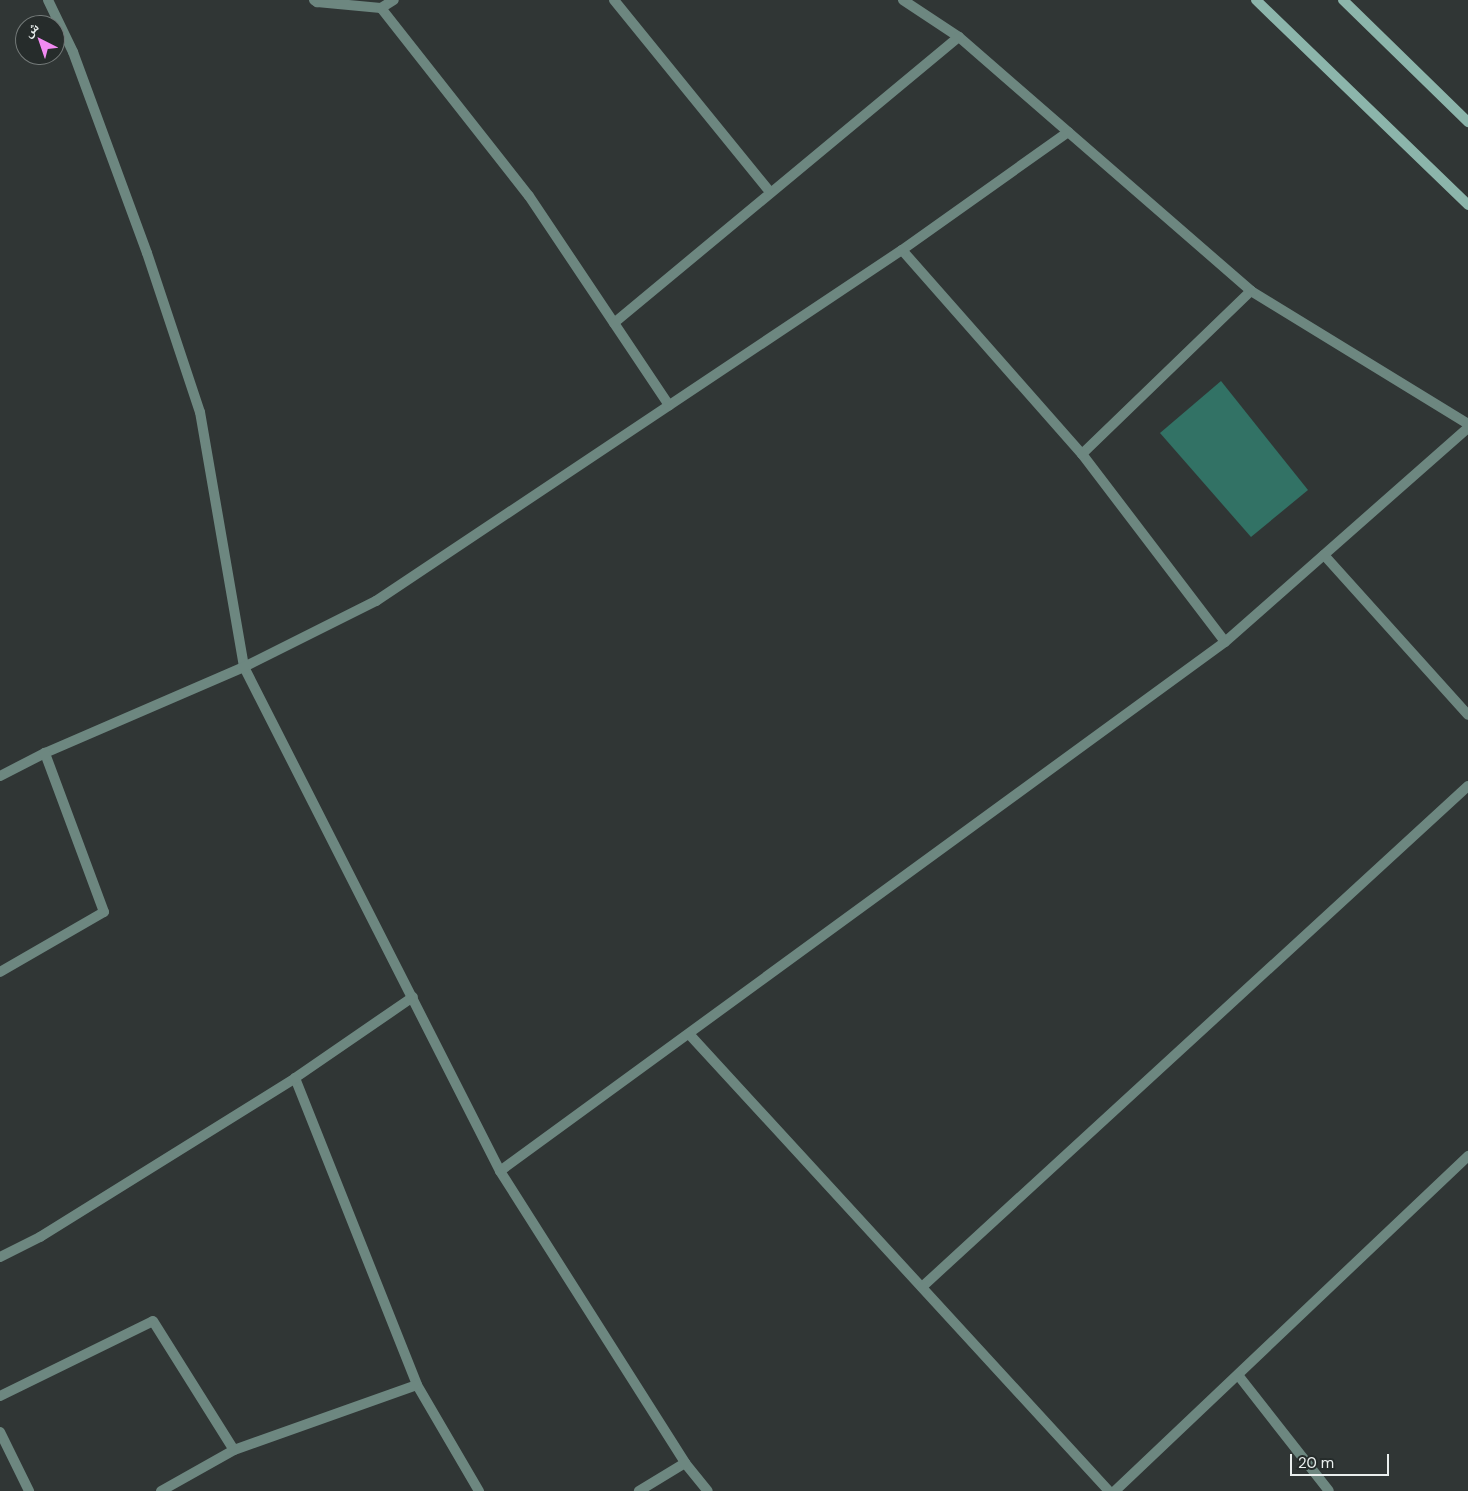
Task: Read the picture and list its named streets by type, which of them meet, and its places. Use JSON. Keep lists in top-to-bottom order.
{
  "scale_bar": "20 m",
  "north": "top left"
}
